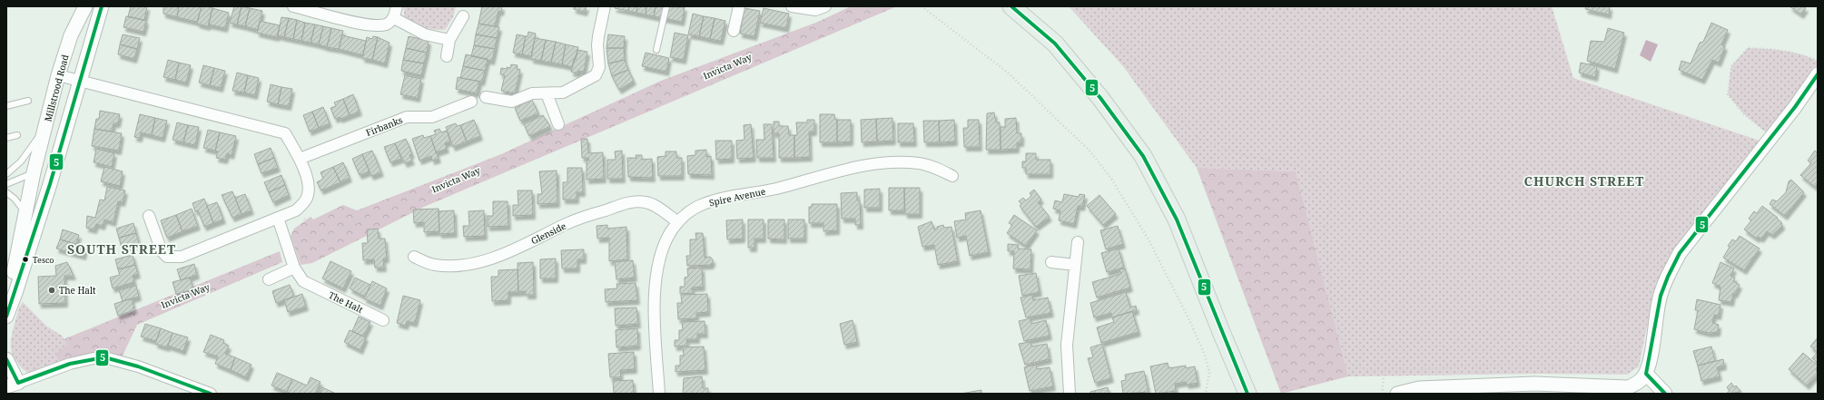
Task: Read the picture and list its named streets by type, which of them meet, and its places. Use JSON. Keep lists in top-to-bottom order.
{
  "streets": {
    "street": [
      "Millstrood Road",
      "Firbanks",
      "Spire Avenue",
      "Glenside",
      "The Halt"
    ],
    "path": ["Invicta Way"]
  },
  "crossings": [
    ["Invicta Way", "The Halt"],
    ["Spire Avenue", "Glenside"]
  ],
  "districts": ["CHURCH STREET", "SOUTH STREET"],
  "places": ["Tesco", "The Halt"],
  "lines": ["transit line 5"]
}
